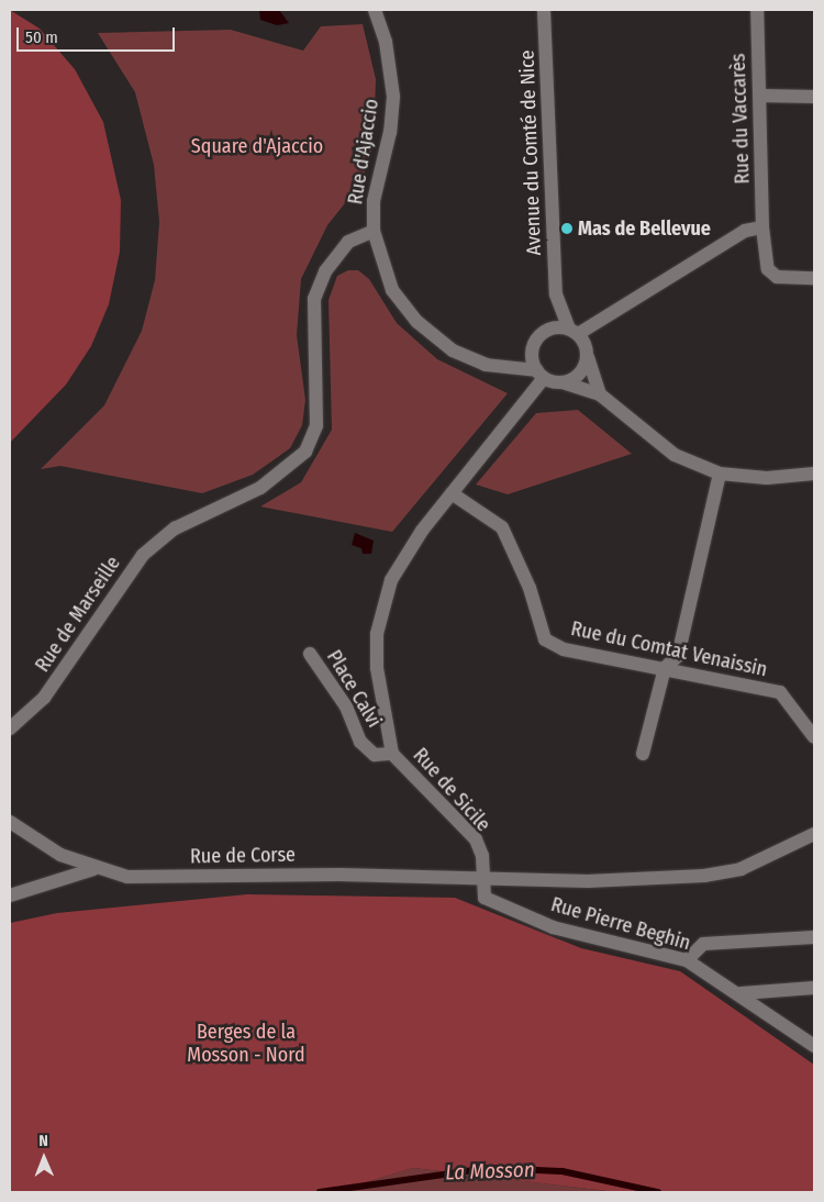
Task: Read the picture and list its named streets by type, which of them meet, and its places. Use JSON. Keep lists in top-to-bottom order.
{
  "streets": {
    "street": [
      "Rue du Vaccarès",
      "Rue d'Ajaccio",
      "Avenue du Comté de Nice",
      "Rue de Marseille",
      "Rue du Comtat Venaissin",
      "Place Calvi",
      "Rue de Sicile",
      "Rue de Corse",
      "Rue Pierre Beghin"
    ]
  },
  "crossings": [
    ["Rue d'Ajaccio", "Avenue du Comté de Nice"],
    ["Rue d'Ajaccio", "Rue de Marseille"],
    ["Rue d'Ajaccio", "Rue de Sicile"],
    ["Avenue du Comté de Nice", "Rue de Sicile"],
    ["Rue du Comtat Venaissin", "Rue de Sicile"],
    ["Place Calvi", "Rue de Sicile"],
    ["Rue de Sicile", "Rue de Corse"],
    ["Rue de Sicile", "Rue Pierre Beghin"],
    ["Rue de Corse", "Rue Pierre Beghin"]
  ],
  "water": ["La Mosson"],
  "parks": ["Square d'Ajaccio", "Berges de la Mosson - Nord"],
  "places": ["Mas de Bellevue"],
  "scale_bar": "50 m",
  "north": "top"
}
